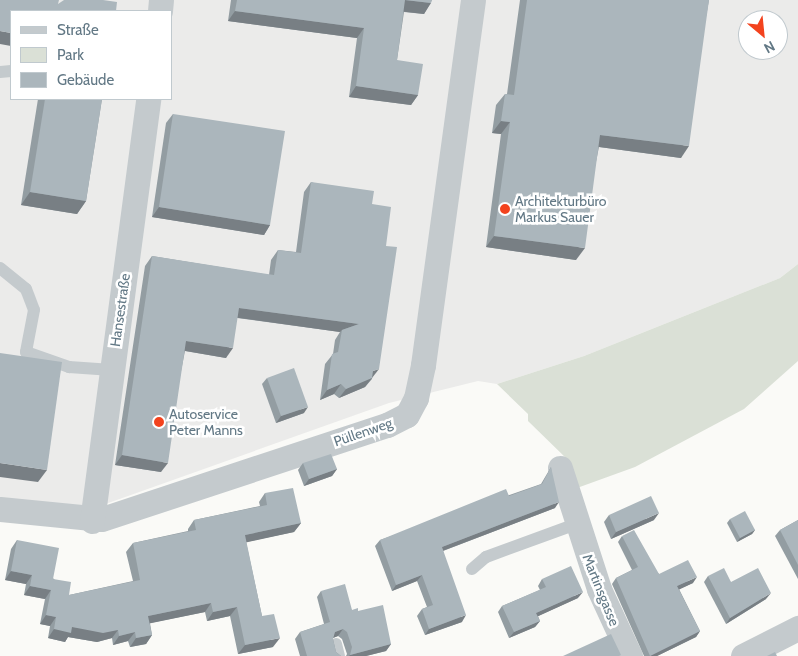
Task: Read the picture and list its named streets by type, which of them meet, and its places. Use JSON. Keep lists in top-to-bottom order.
{
  "streets": {
    "street": ["Hansestraße", "Püllenweg", "Martinsgasse"]
  },
  "crossings": [
    ["Hansestraße", "Püllenweg"]
  ],
  "places": ["Architekturbüro Markus Sauer", "Autoservice Peter Manns"],
  "legend": ["Straße", "Park", "Gebäude"],
  "north": "bottom right"
}
